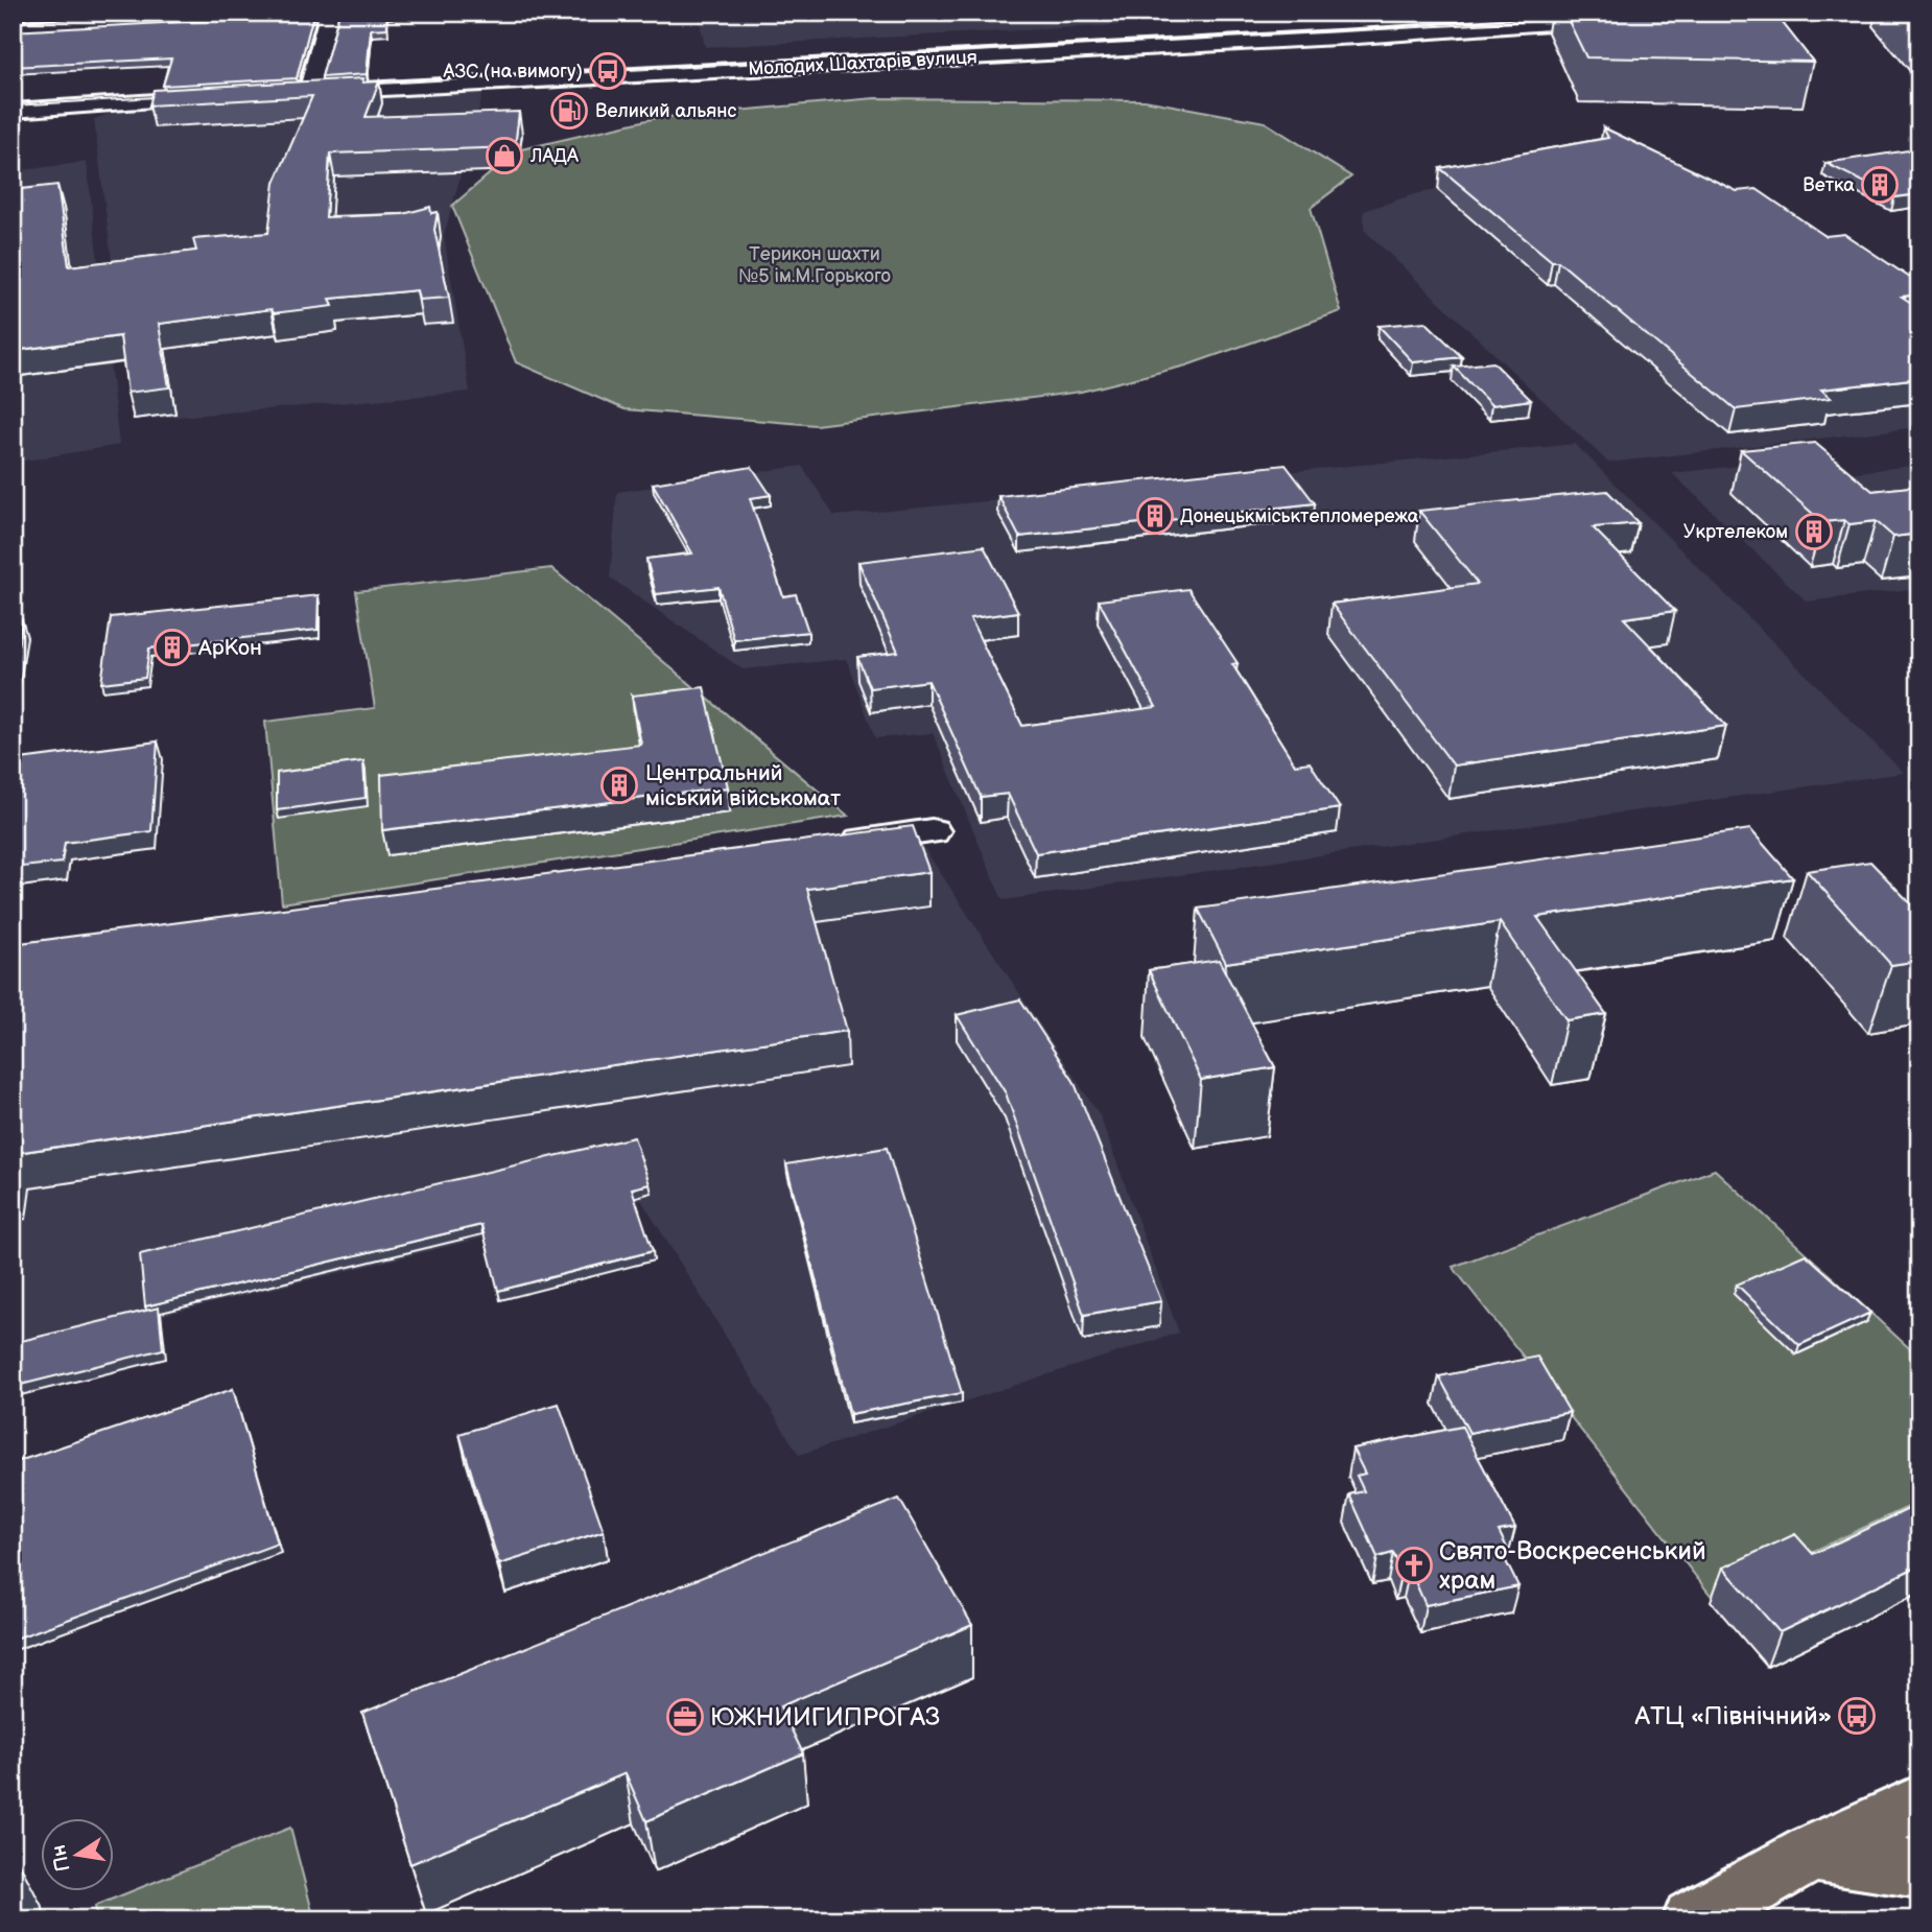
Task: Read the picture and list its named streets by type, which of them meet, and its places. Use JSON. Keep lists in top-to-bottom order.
{
  "streets": {
    "main road": ["Молодих Шахтарів вулиця"]
  },
  "parks": ["Терикон шахти №5 ім.М.Горького"],
  "places": {
    "bus stop": ["АЗС (на вимогу)", "АТЦ «Північний»"],
    "fuel station": ["Великий альянс"],
    "shop": ["ЛАДА"],
    "building": [
      "Ветка",
      "Донецькміськтепломережа",
      "Укртелеком",
      "АрКон",
      "Центральний міський військомат"
    ],
    "church": ["Свято-Воскресенський храм"],
    "office": ["ЮЖНИИГИПРОГАЗ"]
  },
  "north": "left"
}
